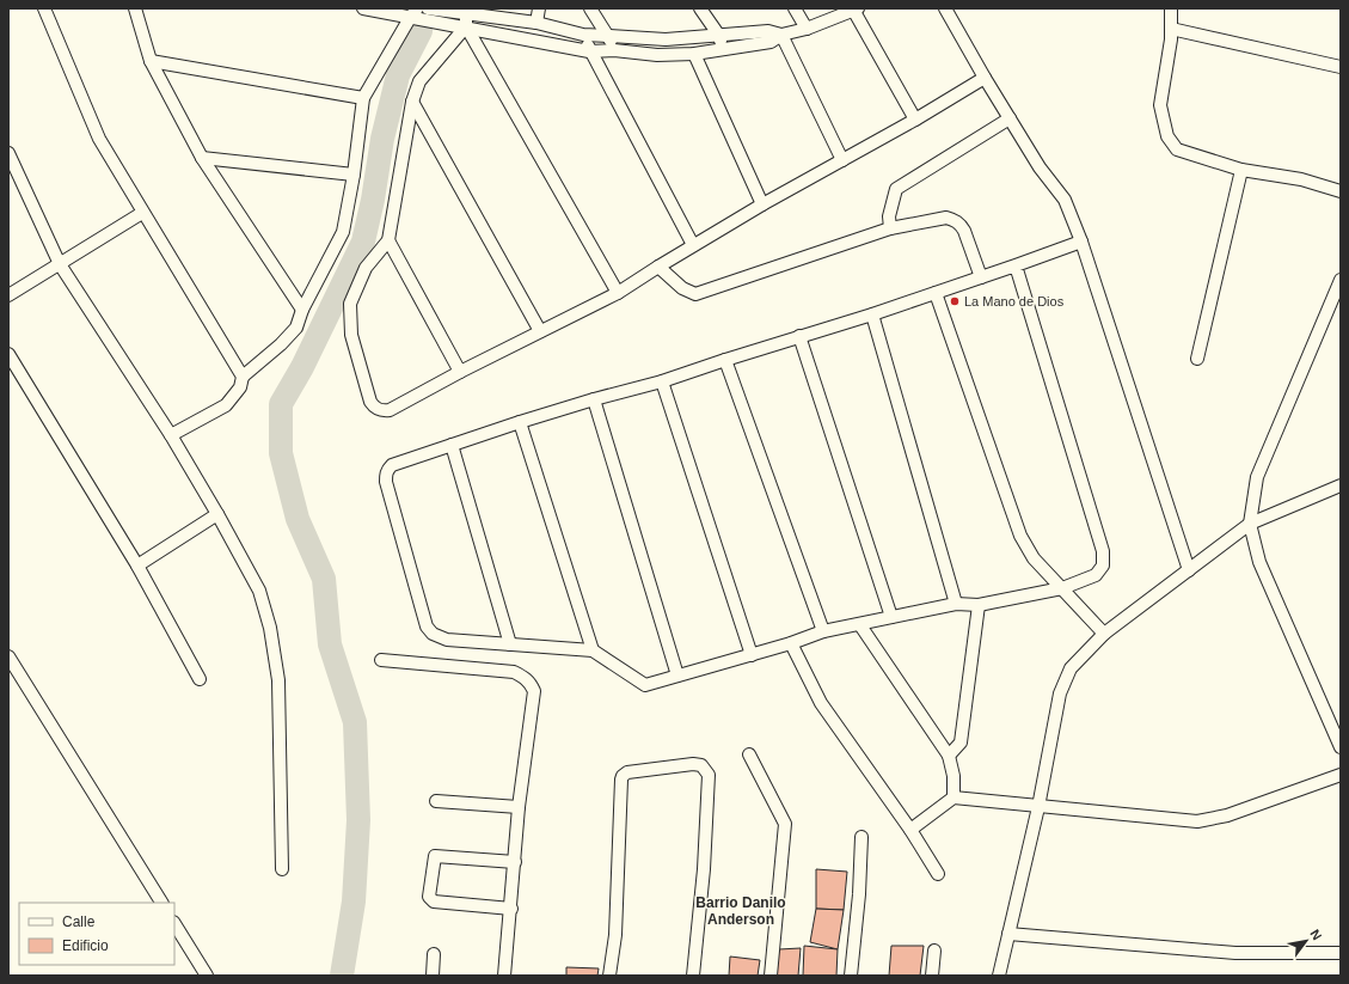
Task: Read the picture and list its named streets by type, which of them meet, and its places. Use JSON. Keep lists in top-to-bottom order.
{
  "districts": ["Barrio Danilo Anderson"],
  "places": ["La Mano de Dios"],
  "legend": ["Calle", "Edificio"],
  "north": "top right"
}
